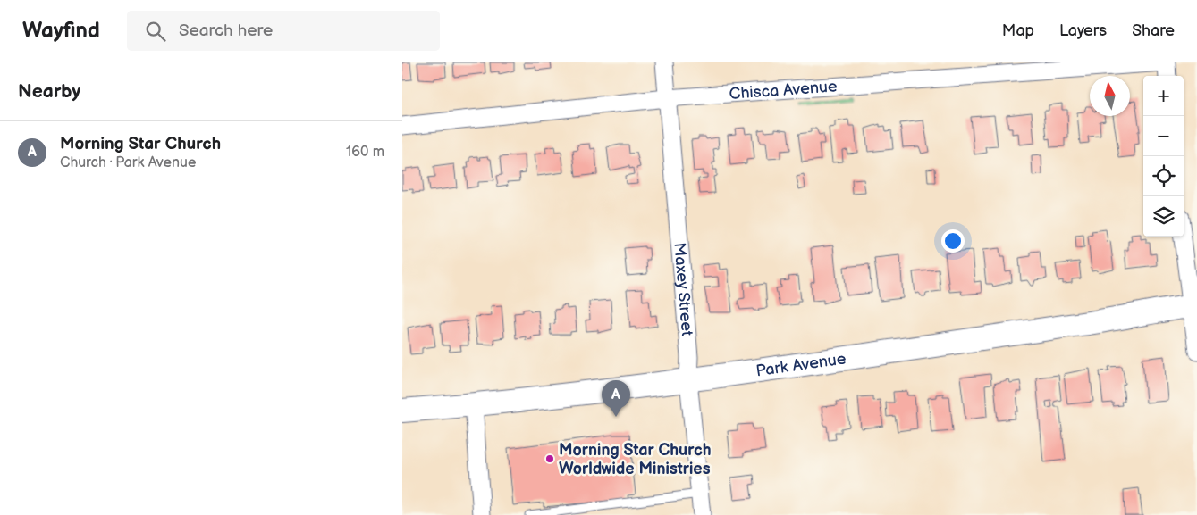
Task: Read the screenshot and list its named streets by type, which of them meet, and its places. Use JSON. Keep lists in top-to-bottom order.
{
  "streets": {
    "main road": ["Park Avenue"],
    "street": ["Chisca Avenue", "Maxey Street"]
  },
  "crossings": [
    ["Chisca Avenue", "Maxey Street"],
    ["Maxey Street", "Park Avenue"]
  ],
  "places": ["Morning Star Church Worldwide Ministries"],
  "north": "top",
  "page": {
    "header": "Wayfind",
    "search": "Search here",
    "nav": ["Map", "Layers", "Share"],
    "heading": "Nearby",
    "map_buttons": ["+", "−"],
    "list": [
      {
        "mark": "A",
        "name": "Morning Star Church",
        "note": "Church · Park Avenue",
        "value": "160 m"
      }
    ],
    "pins": "A"
  }
}
